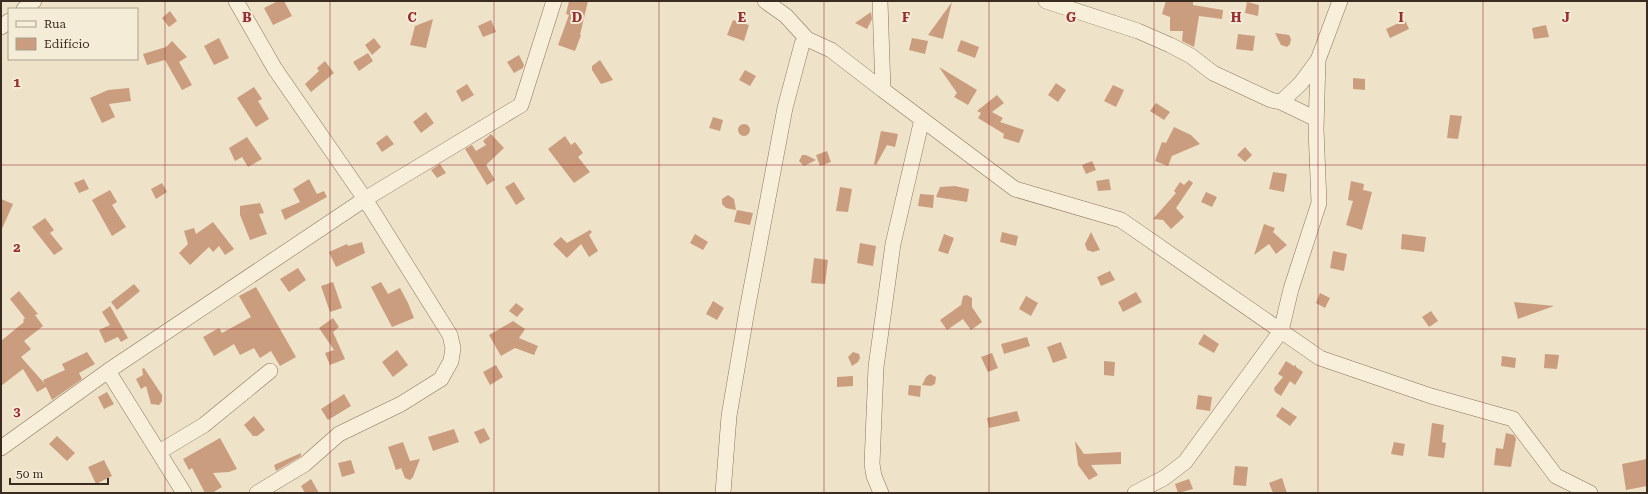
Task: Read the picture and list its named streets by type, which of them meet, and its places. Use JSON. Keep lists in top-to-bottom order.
{
  "legend": ["Rua", "Edifício"],
  "scale_bar": "50 m",
  "grid": {
    "columns": [
      "B",
      "C",
      "D",
      "E",
      "F",
      "G",
      "H",
      "I",
      "J"
    ],
    "rows": ["1", "2", "3"]
  }
}
